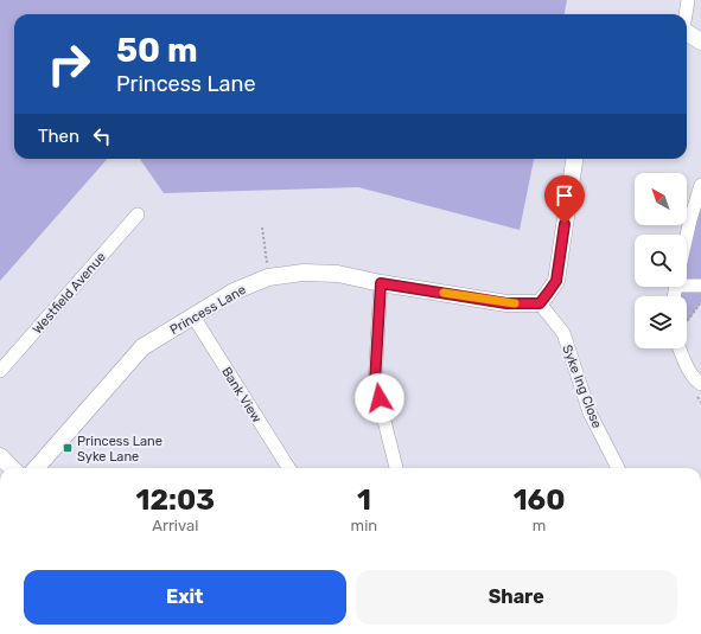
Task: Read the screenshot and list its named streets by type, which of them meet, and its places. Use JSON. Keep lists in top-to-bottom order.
{
  "streets": {
    "street": [
      "Westfield Avenue",
      "Princess Lane",
      "Syke Ing Close",
      "Bank View"
    ]
  },
  "crossings": [
    ["Princess Lane", "Syke Ing Close"],
    ["Princess Lane", "Bank View"]
  ],
  "places": {
    "transit": ["Princess Lane Syke Lane"]
  },
  "north": "top left",
  "page": {
    "turn": ["50 m", "Princess Lane"],
    "then": "Then",
    "eta": [
      "12:03",
      "Arrival",
      "1",
      "min",
      "160",
      "m"
    ],
    "buttons": ["Exit", "Share"]
  }
}
